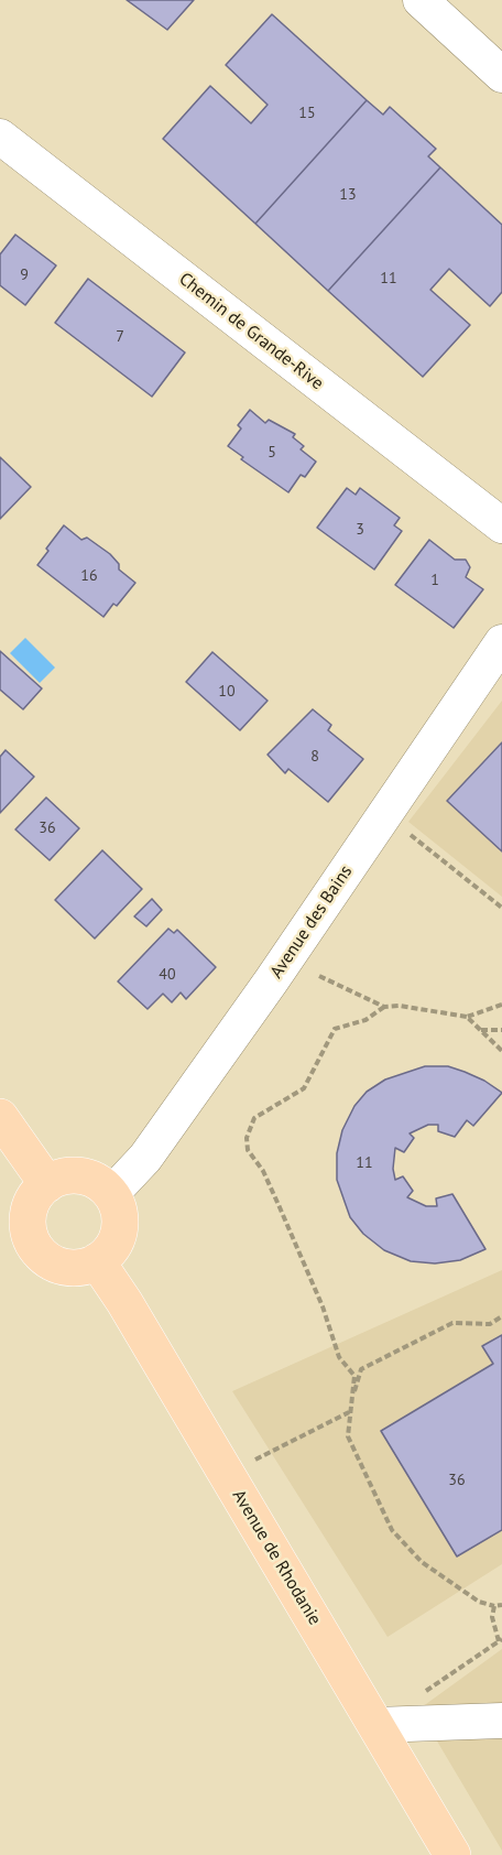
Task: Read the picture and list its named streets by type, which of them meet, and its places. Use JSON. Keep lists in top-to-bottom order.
{
  "streets": {
    "main road": ["Avenue de Rhodanie"],
    "street": ["Chemin de Grande-Rive", "Avenue des Bains"]
  },
  "crossings": [
    ["Avenue des Bains", "Avenue de Rhodanie"]
  ],
  "house_numbers": [
    "15",
    "13",
    "9",
    "11",
    "7",
    "5",
    "3",
    "16",
    "1",
    "10",
    "8",
    "36",
    "40",
    "11",
    "36"
  ]
}
